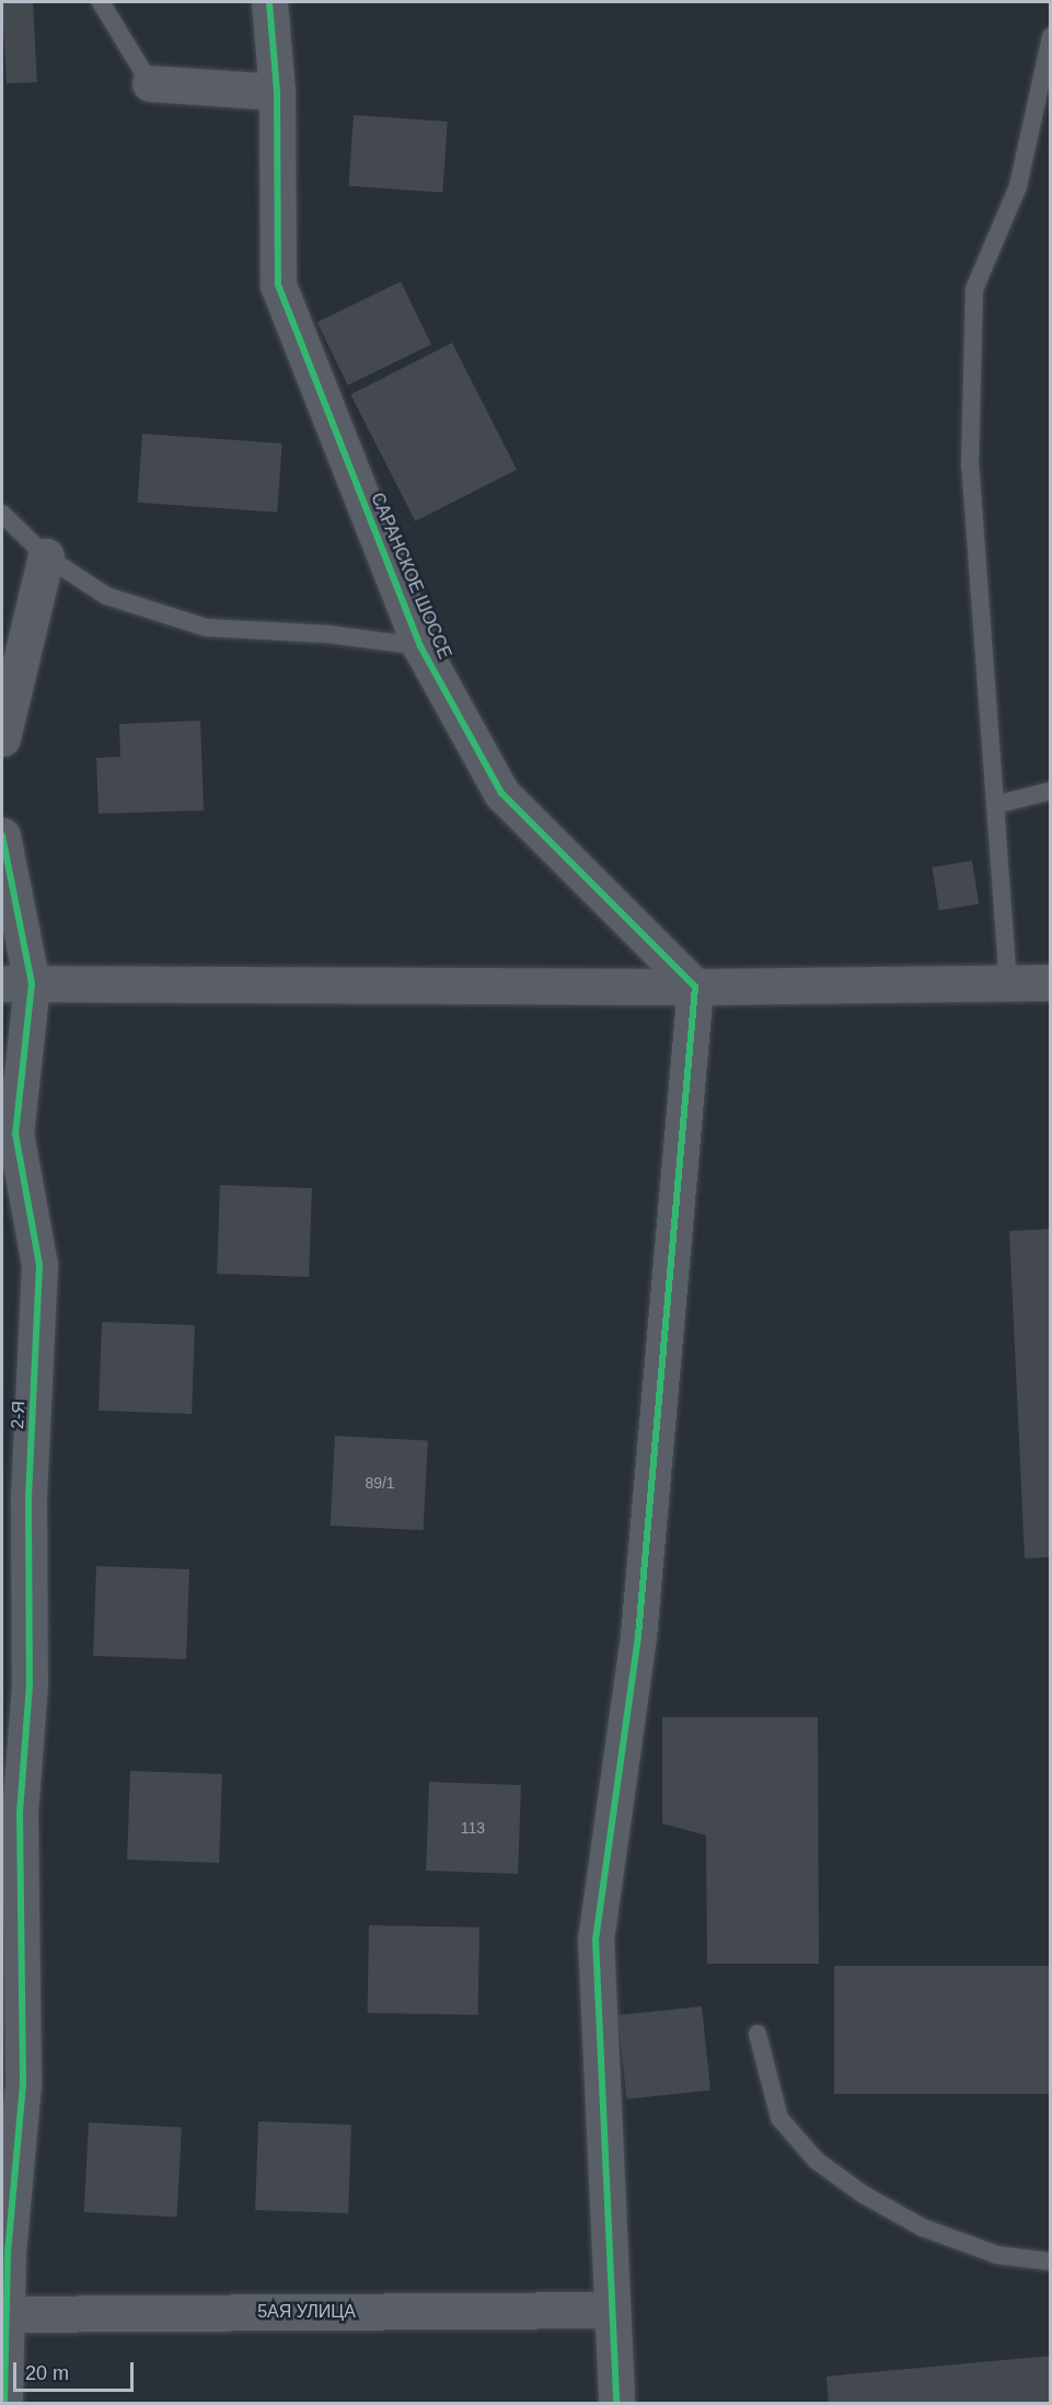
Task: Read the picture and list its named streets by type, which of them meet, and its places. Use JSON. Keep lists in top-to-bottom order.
{
  "streets": {
    "street": ["САРАНСКОЕ ШОССЕ", "2-Я", "5АЯ УЛИЦА"]
  },
  "crossings": [
    ["2-Я", "5АЯ УЛИЦА"]
  ],
  "house_numbers": ["89/1", "113"],
  "scale_bar": "20 m"
}
